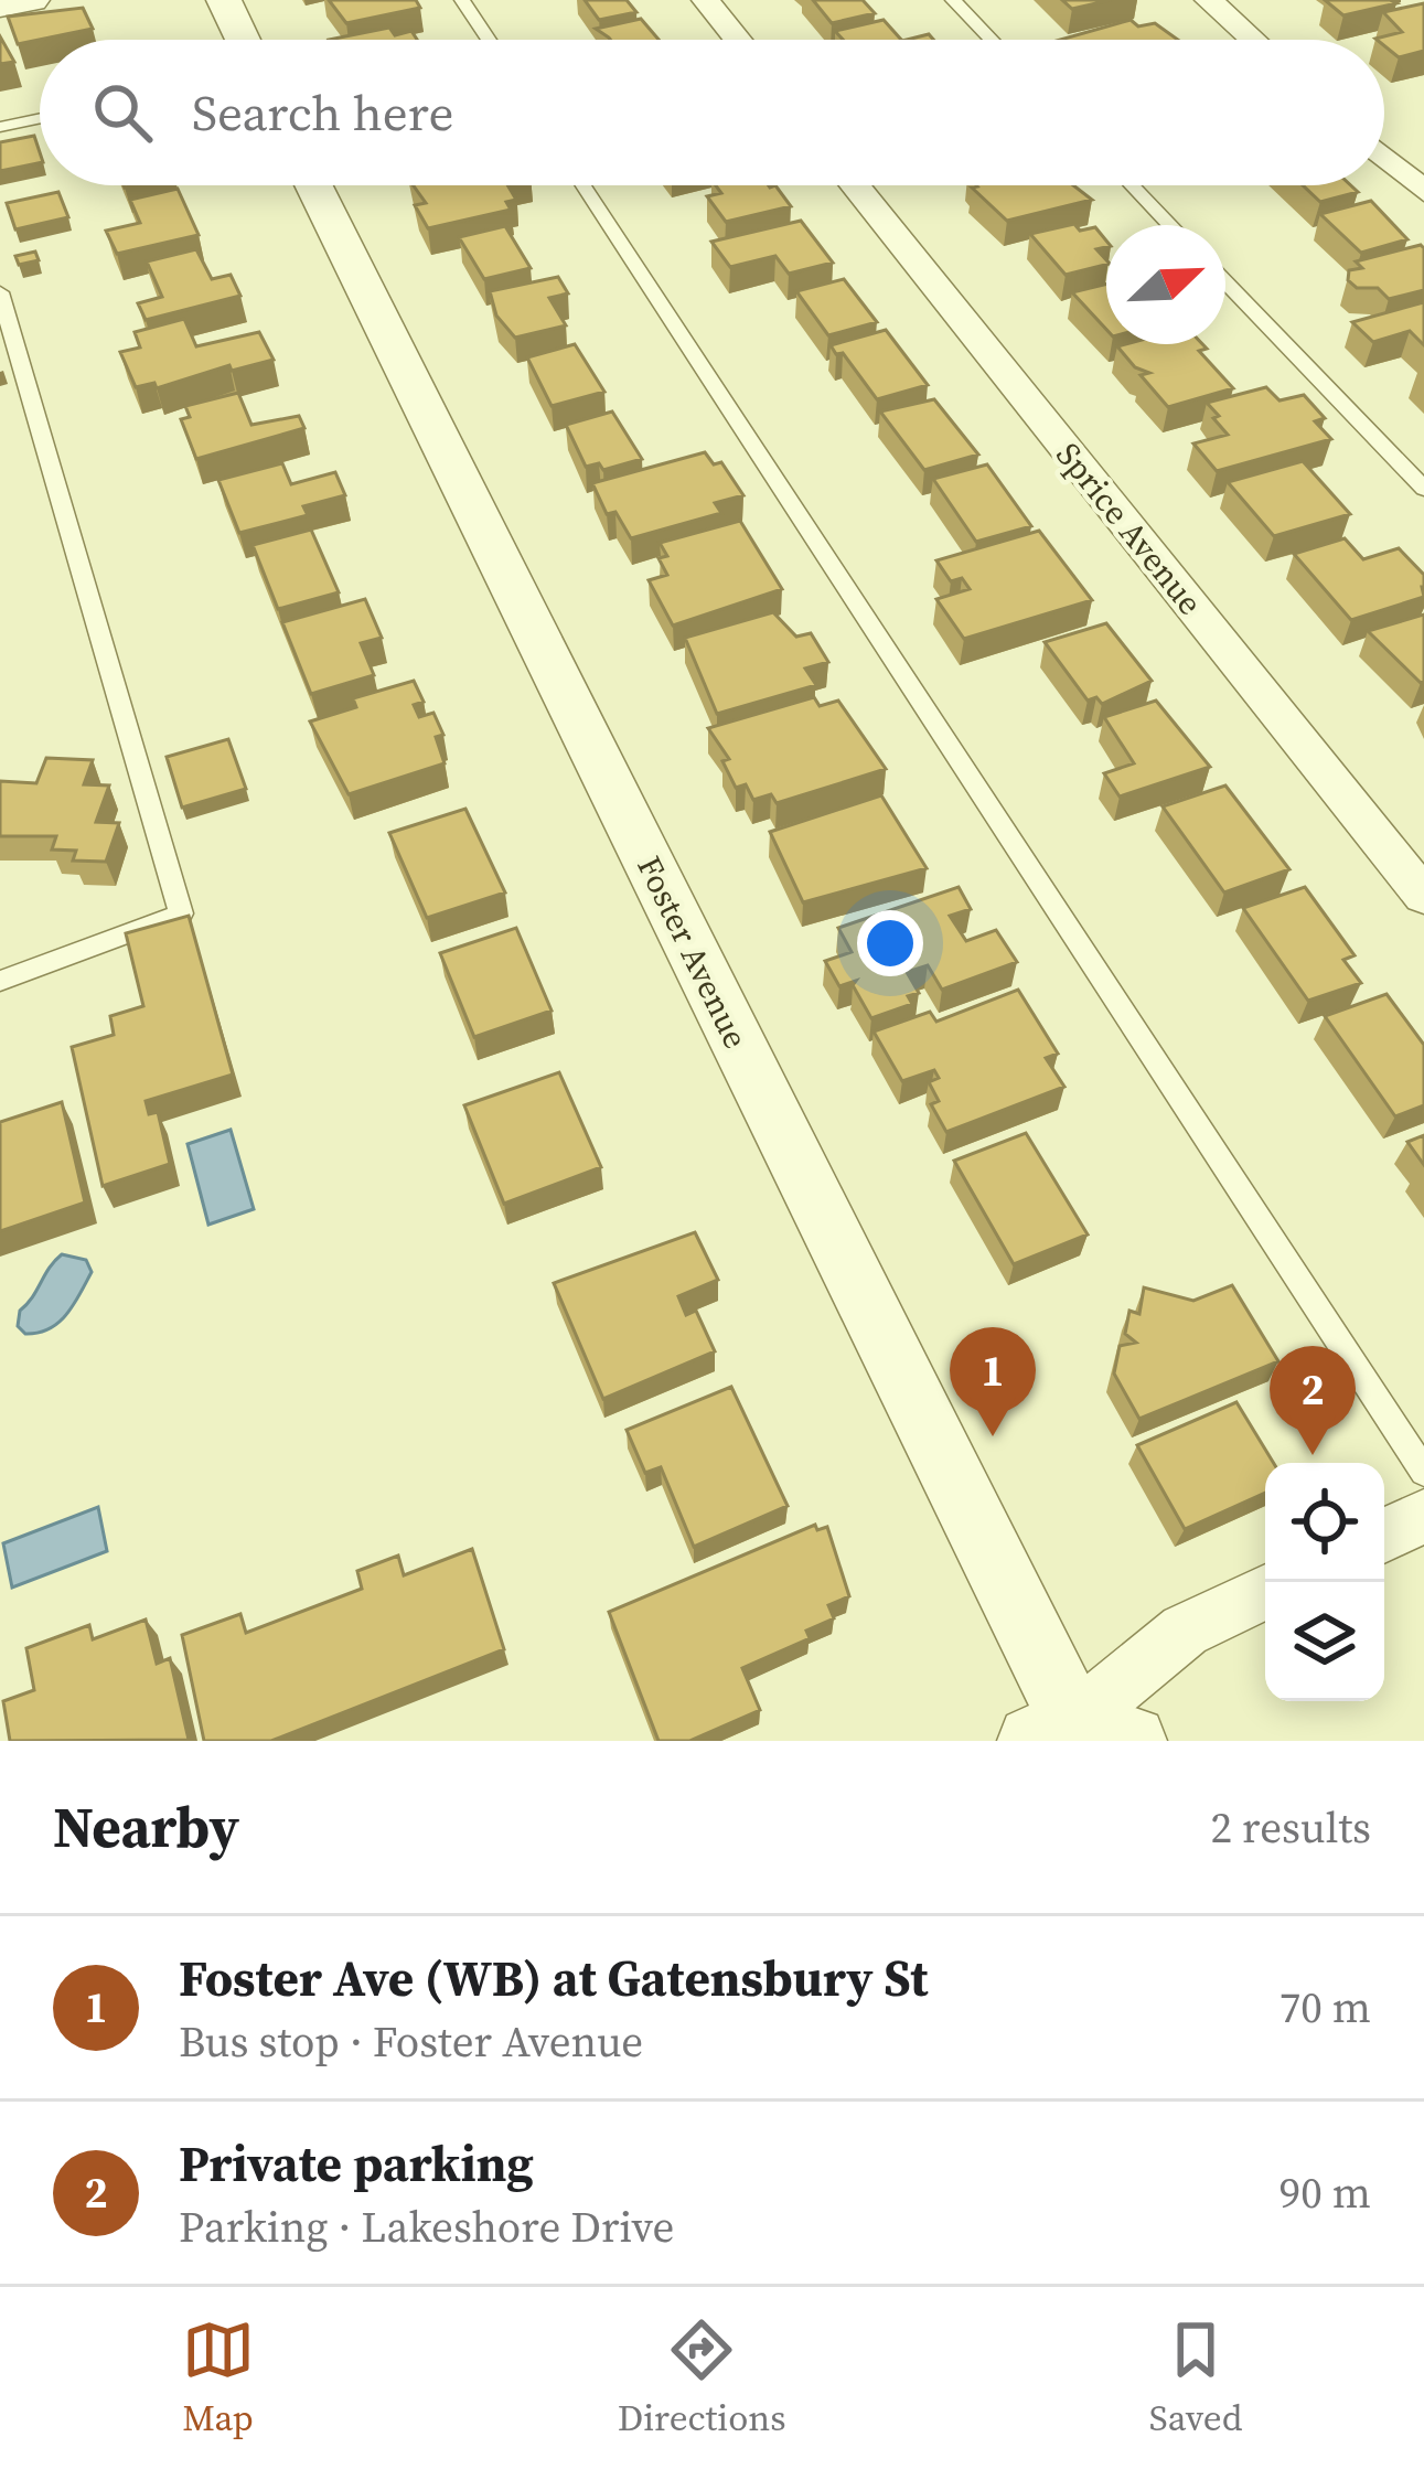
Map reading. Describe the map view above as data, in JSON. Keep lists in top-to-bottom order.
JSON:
{
  "streets": {
    "street": ["Sprice Avenue", "Foster Avenue"]
  },
  "north": "top right",
  "page": {
    "search": "Search here",
    "pins": ["1", "2"],
    "heading": ["Nearby", "2 results"],
    "list": [
      {
        "mark": "1",
        "name": "Foster Ave (WB) at Gatensbury St",
        "note": "Bus stop · Foster Avenue",
        "value": "70 m"
      },
      {
        "mark": "2",
        "name": "Private parking",
        "note": "Parking · Lakeshore Drive",
        "value": "90 m"
      }
    ],
    "nav": ["Map", "Directions", "Saved"]
  }
}
